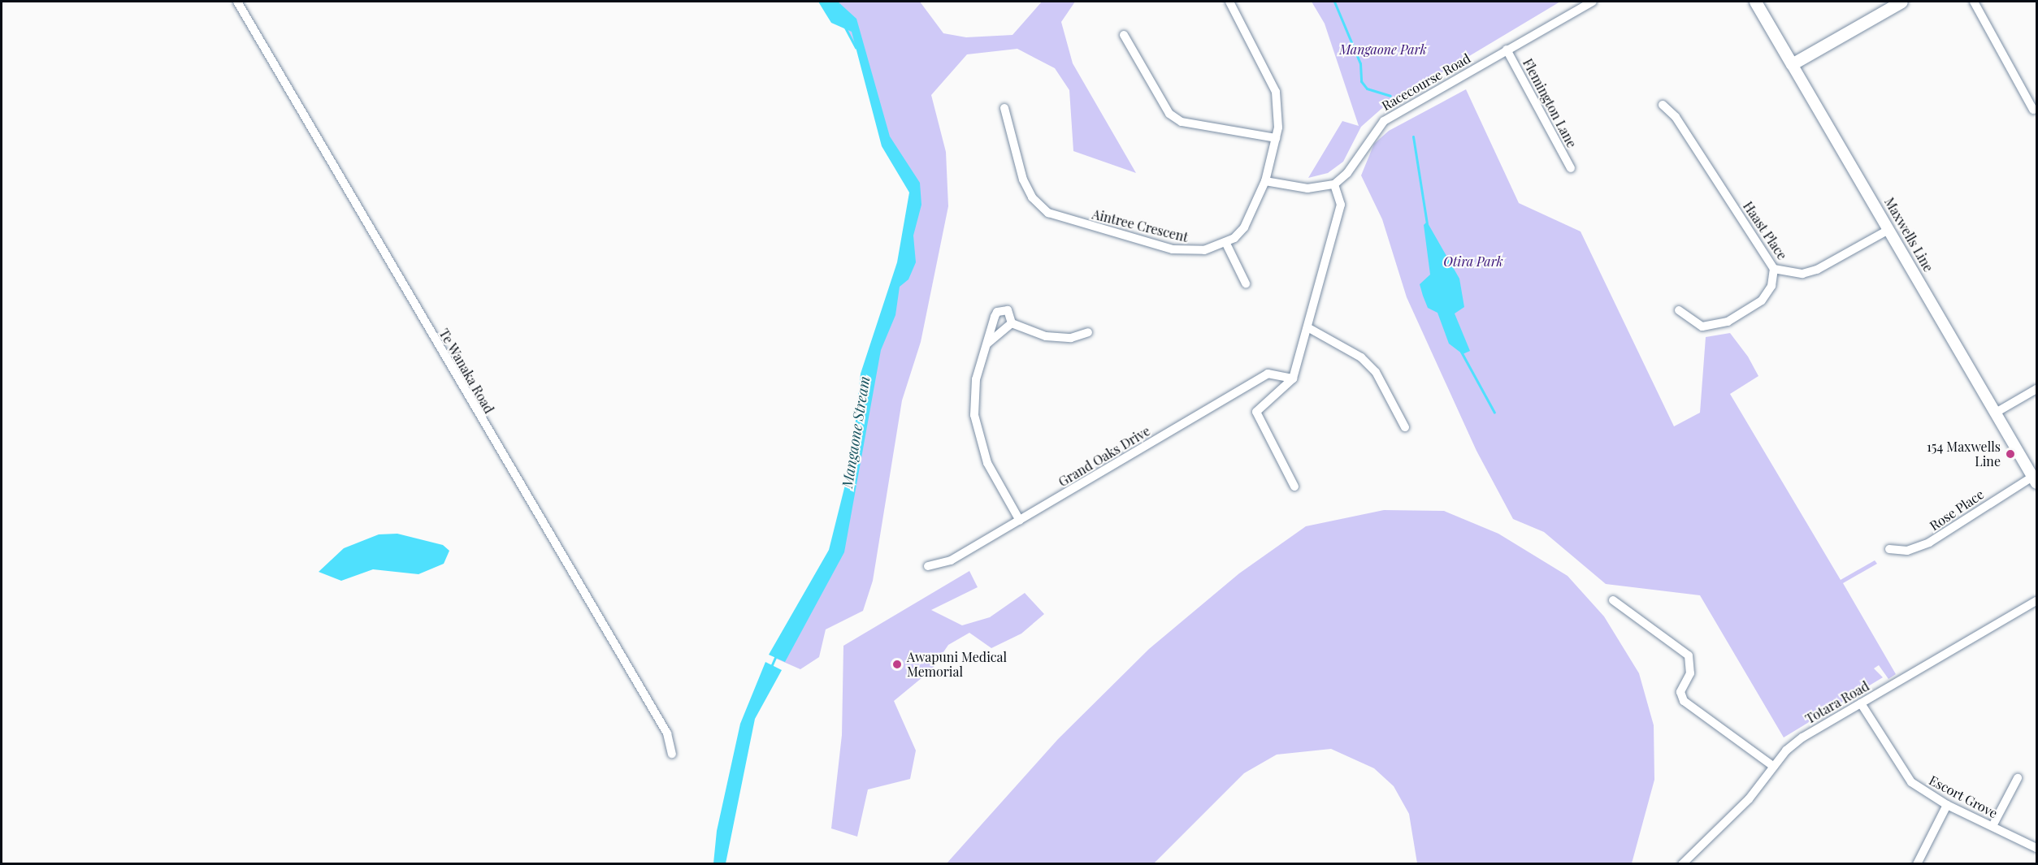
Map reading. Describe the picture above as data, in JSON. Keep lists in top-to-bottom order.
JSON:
{
  "streets": {
    "main road": ["Maxwells Line"],
    "street": [
      "Racecourse Road",
      "Flemington Lane",
      "Aintree Crescent",
      "Haast Place",
      "Te Wanaka Road",
      "Grand Oaks Drive",
      "Rose Place",
      "Totara Road",
      "Escort Grove"
    ]
  },
  "crossings": [
    ["Racecourse Road", "Flemington Lane"],
    ["Haast Place", "Maxwells Line"],
    ["Maxwells Line", "Rose Place"],
    ["Totara Road", "Escort Grove"]
  ],
  "water": ["Mangaone Stream"],
  "parks": ["Mangaone Park", "Otira Park"],
  "places": ["154 Maxwells Line", "Awapuni Medical Memorial"]
}
